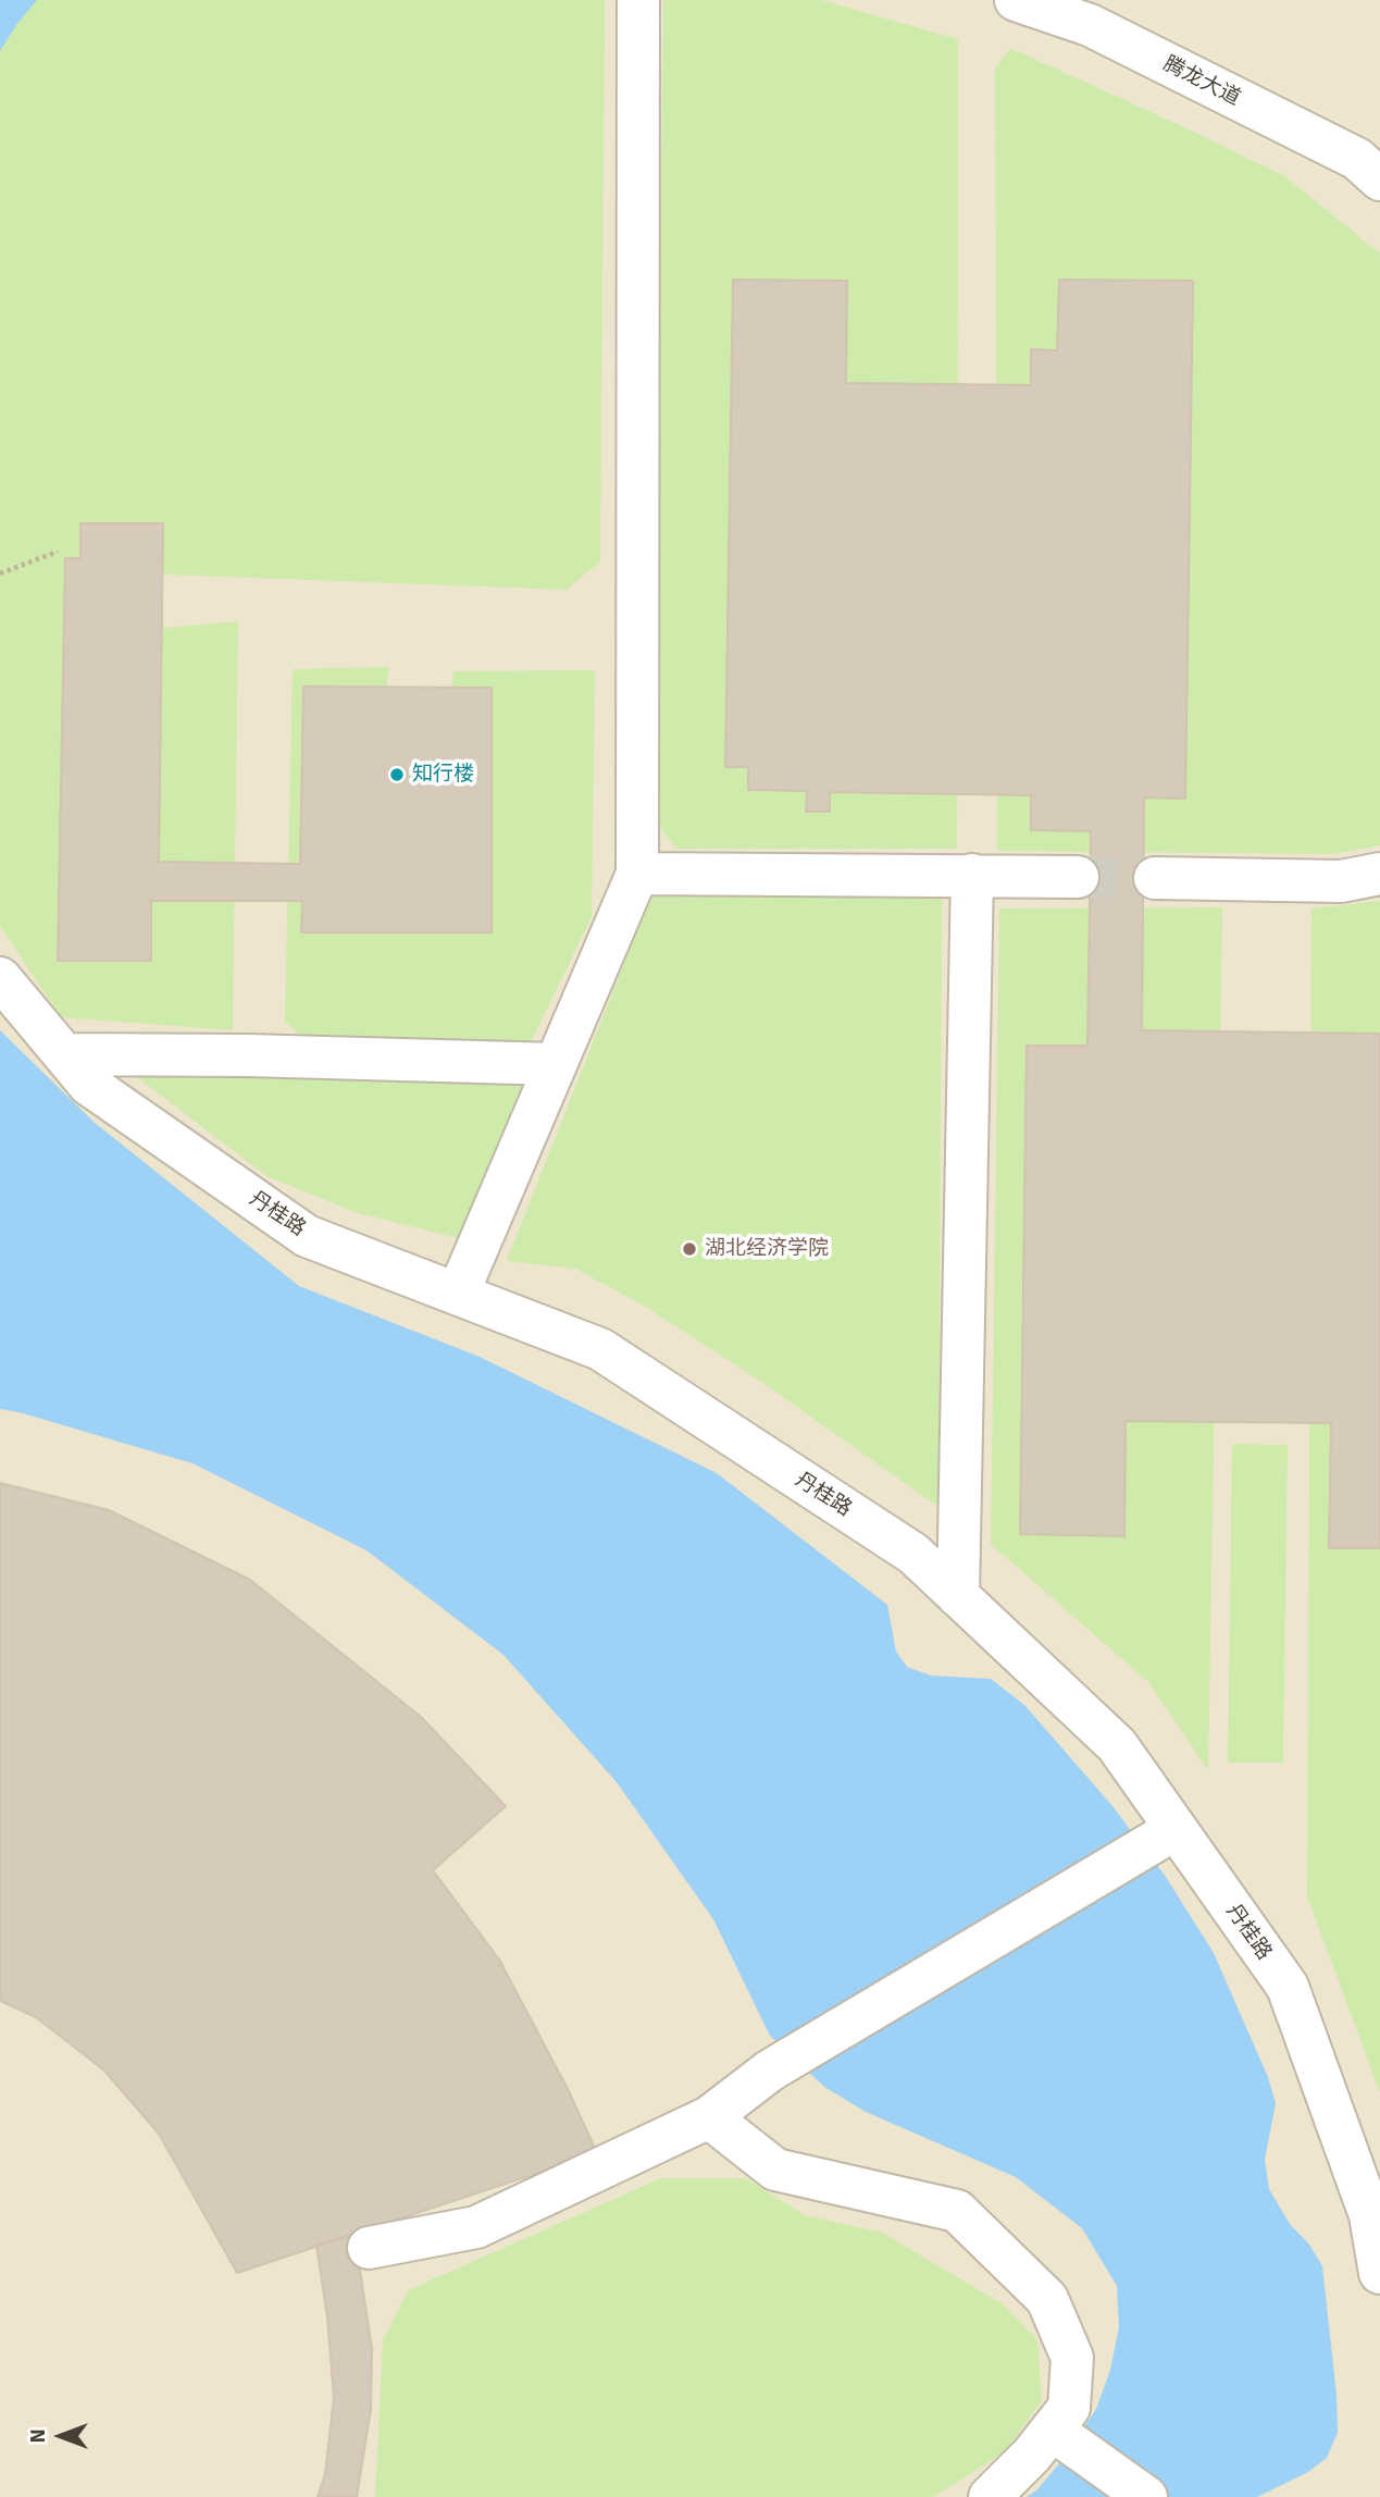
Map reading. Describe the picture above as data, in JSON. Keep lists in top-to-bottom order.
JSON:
{
  "streets": {
    "street": ["腾龙大道", "丹桂路"]
  },
  "places": ["知行楼", "湖北经济学院"],
  "north": "left"
}
